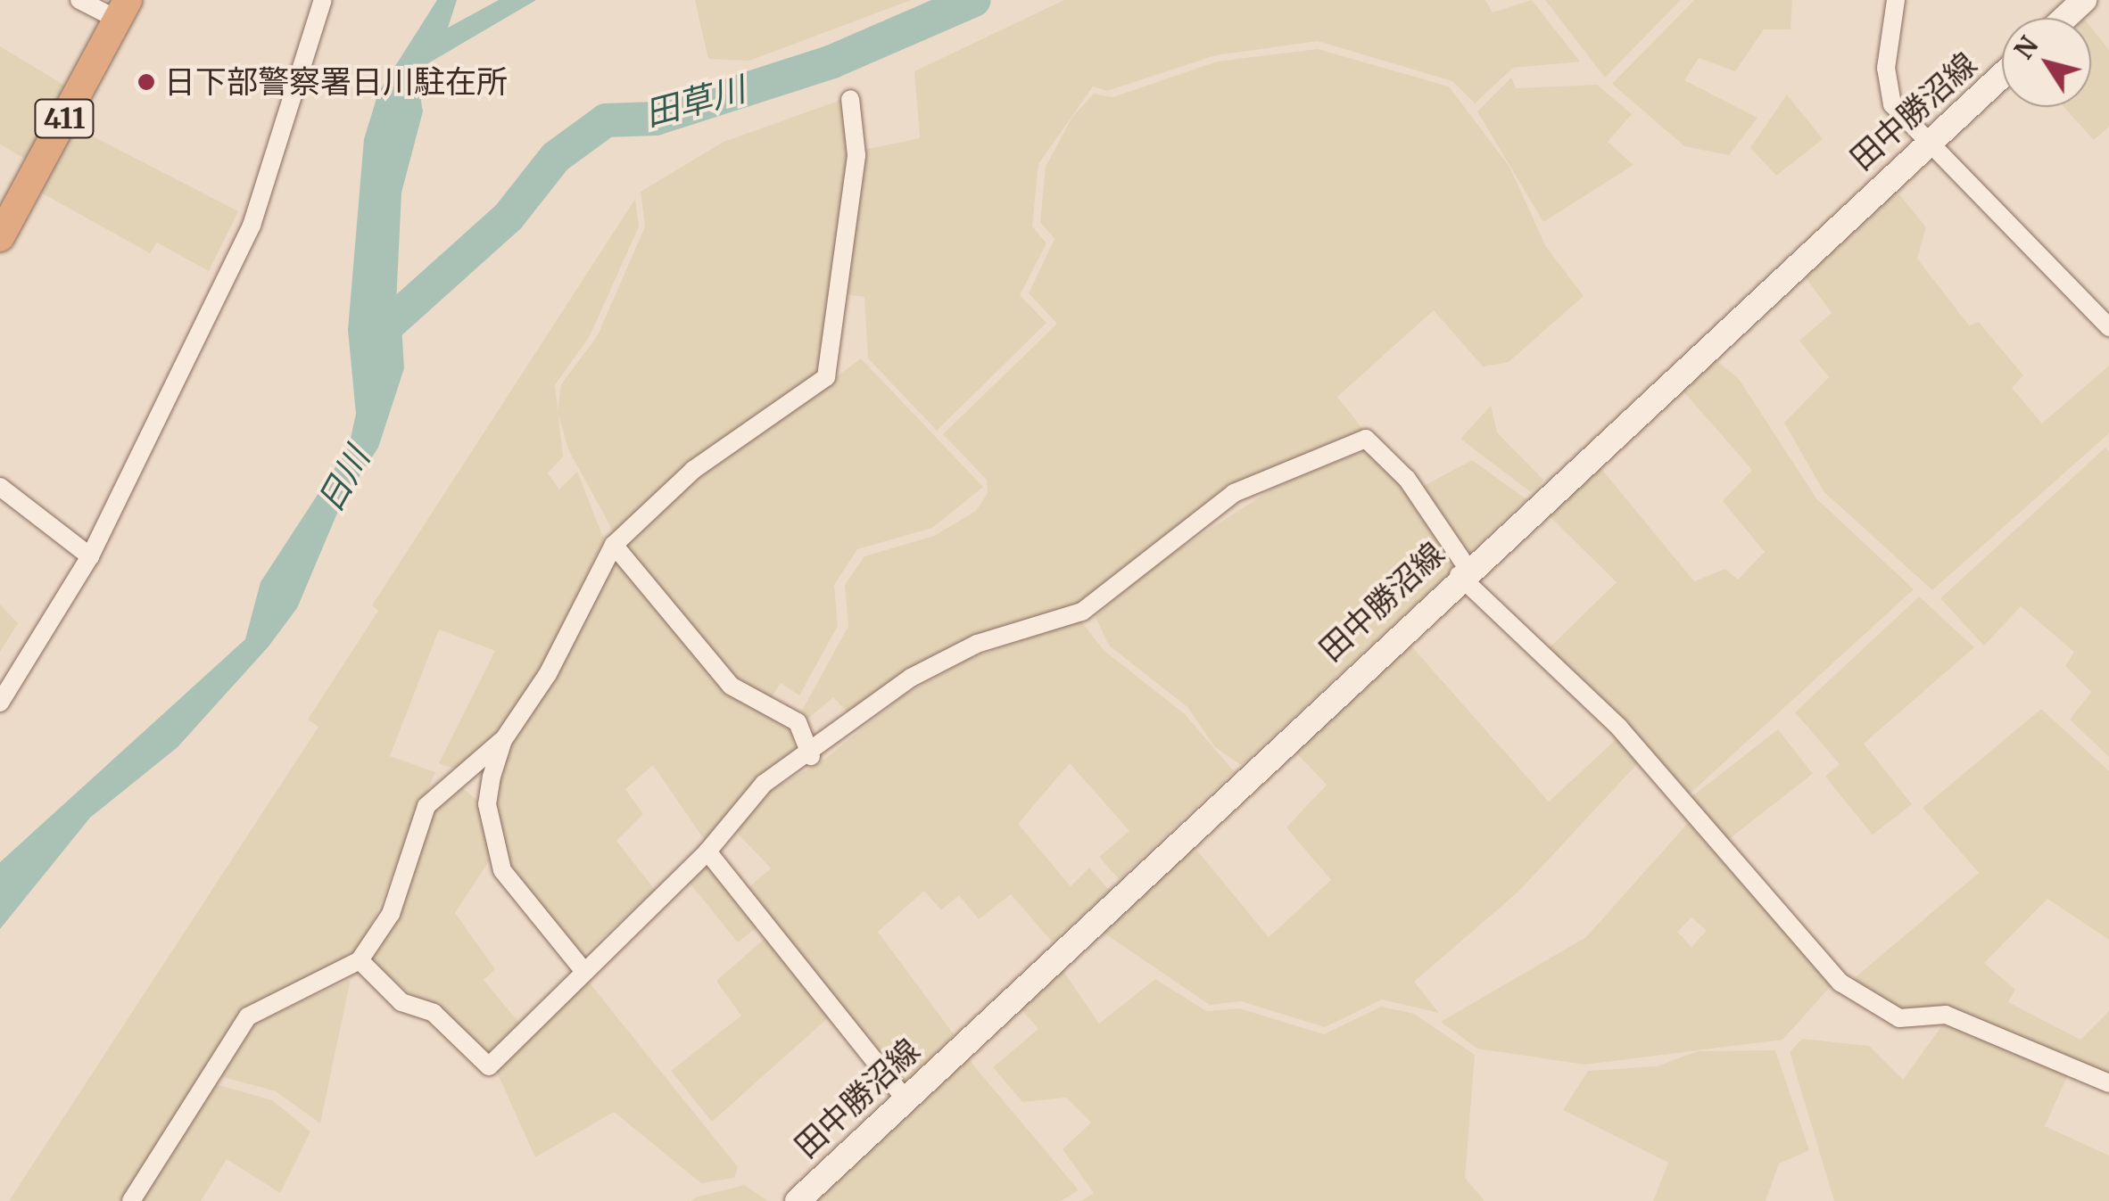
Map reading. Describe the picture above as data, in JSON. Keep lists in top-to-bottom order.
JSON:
{
  "streets": {
    "highway": ["411"],
    "main road": ["田中勝沼線"]
  },
  "water": ["田草川", "日川"],
  "places": ["日下部警察署日川駐在所"],
  "north": "top left"
}
